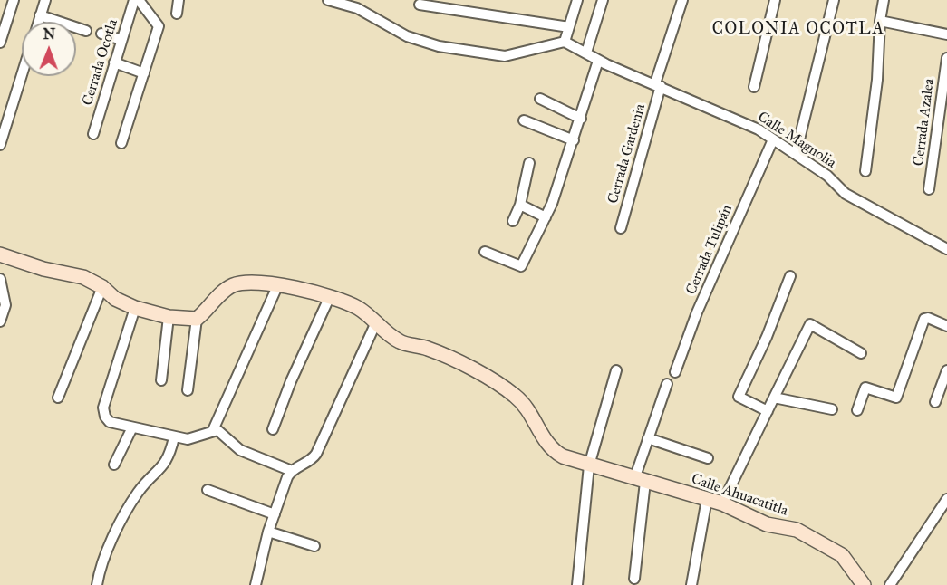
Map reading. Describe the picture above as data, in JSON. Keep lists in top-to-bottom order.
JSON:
{
  "streets": {
    "street": [
      "Cerrada Ocotla",
      "Cerrada Azalea",
      "Calle Magnolia",
      "Cerrada Gardenia",
      "Cerrada Tulipán",
      "Calle Ahuacatitla"
    ]
  },
  "crossings": [
    ["Calle Magnolia", "Cerrada Gardenia"],
    ["Calle Magnolia", "Cerrada Tulipán"]
  ],
  "districts": ["COLONIA OCOTLA"],
  "north": "top"
}
